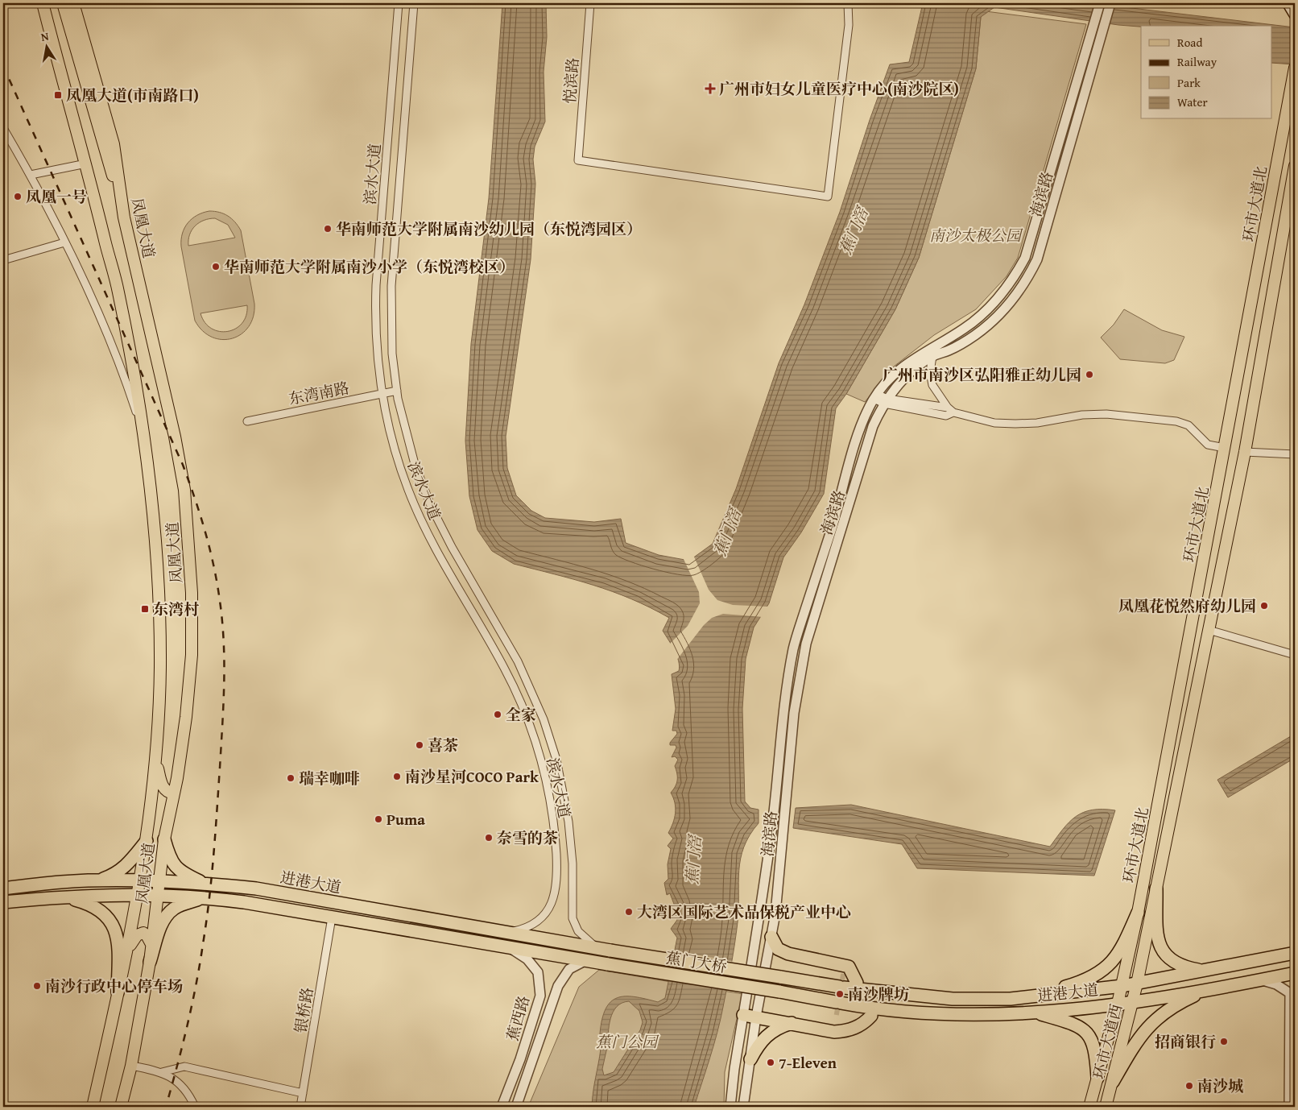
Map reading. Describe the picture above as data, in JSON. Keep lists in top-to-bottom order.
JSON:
{
  "streets": {
    "highway": ["进港大道", "蕉门大桥"],
    "main road": ["环市大道北", "凤凰大道", "环市大道西"],
    "street": [
      "悦滨路",
      "滨水大道",
      "海滨路",
      "东湾南路",
      "银桥路",
      "蕉西路"
    ]
  },
  "crossings": [
    ["滨水大道", "东湾南路"],
    ["滨水大道", "进港大道"],
    ["环市大道北", "进港大道"],
    ["环市大道北", "环市大道西"],
    ["凤凰大道", "进港大道"],
    ["进港大道", "蕉门大桥"],
    ["进港大道", "银桥路"],
    ["进港大道", "蕉西路"],
    ["进港大道", "环市大道西"]
  ],
  "water": ["蕉门滘"],
  "parks": ["南沙太极公园", "蕉门公园"],
  "places": {
    "health": ["广州市妇女儿童医疗中心(南沙院区)"],
    "transit": ["凤凰大道(市南路口)", "东湾村"],
    "other": [
      "凤凰一号",
      "华南师范大学附属南沙幼儿园（东悦湾园区）",
      "华南师范大学附属南沙小学（东悦湾校区）",
      "广州市南沙区弘阳雅正幼儿园",
      "凤凰花悦然府幼儿园",
      "全家",
      "喜茶",
      "南沙星河COCO Park",
      "瑞幸咖啡",
      "Puma",
      "奈雪的茶",
      "大湾区国际艺术品保税产业中心",
      "南沙行政中心停车场",
      "南沙牌坊",
      "招商银行",
      "7-Eleven",
      "南沙城"
    ]
  },
  "legend": [
    "Road",
    "Railway",
    "Park",
    "Water"
  ],
  "north": "top"
}
